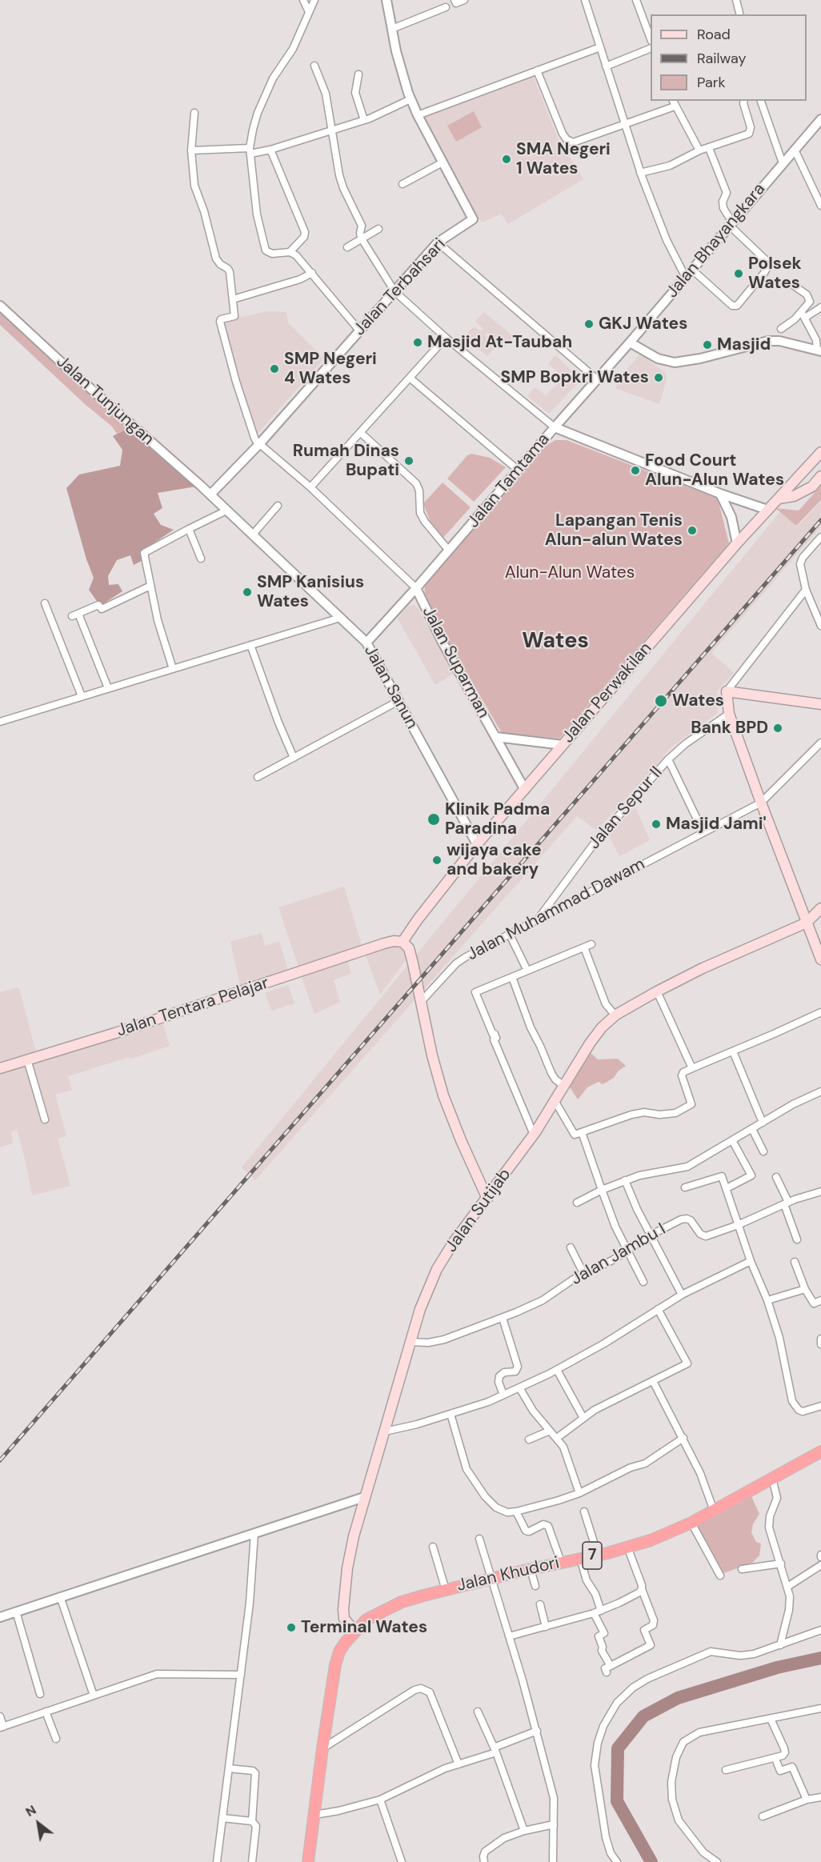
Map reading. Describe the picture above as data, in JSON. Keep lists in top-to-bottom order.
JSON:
{
  "streets": {
    "highway": ["7", "Jalan Khudori"],
    "main road": ["Jalan Perwakilan", "Jalan Tentara Pelajar", "Jalan Sutijab"],
    "street": [
      "Jalan Bhayangkara",
      "Jalan Terbahsari",
      "Jalan Tunjungan",
      "Jalan Tamtama",
      "Jalan Suparman",
      "Jalan Sanun",
      "Jalan Sepur II",
      "Jalan Muhammad Dawam",
      "Jalan Jambu I"
    ]
  },
  "crossings": [
    ["Jalan Bhayangkara", "Jalan Tamtama"],
    ["Jalan Terbahsari", "Jalan Tunjungan"],
    ["Jalan Terbahsari", "Jalan Sanun"],
    ["Jalan Tunjungan", "Jalan Sanun"],
    ["Jalan Tamtama", "Jalan Suparman"],
    ["Jalan Tamtama", "Jalan Sanun"],
    ["Jalan Tamtama", "Jalan Perwakilan"],
    ["Jalan Suparman", "Jalan Perwakilan"],
    ["Jalan Sanun", "Jalan Perwakilan"],
    ["Jalan Perwakilan", "Jalan Tentara Pelajar"],
    ["Jalan Sepur II", "Jalan Muhammad Dawam"],
    ["Jalan Sutijab", "Jalan Jambu I"],
    ["Jalan Sutijab", "7"],
    ["Jalan Sutijab", "Jalan Khudori"],
    ["7", "Jalan Khudori"]
  ],
  "districts": ["Wates"],
  "parks": ["Alun-Alun Wates"],
  "places": [
    "SMA Negeri 1 Wates",
    "Polsek Wates",
    "GKJ Wates",
    "Masjid At-Taubah",
    "Masjid",
    "SMP Negeri 4 Wates",
    "SMP Bopkri Wates",
    "Rumah Dinas Bupati",
    "Food Court Alun-Alun Wates",
    "Lapangan Tenis Alun-alun Wates",
    "SMP Kanisius Wates",
    "Wates",
    "Bank BPD",
    "Klinik Padma Paradina",
    "Masjid Jami'",
    "wijaya cake and bakery",
    "Terminal Wates"
  ],
  "legend": ["Road", "Railway", "Park"],
  "north": "top left"
}
